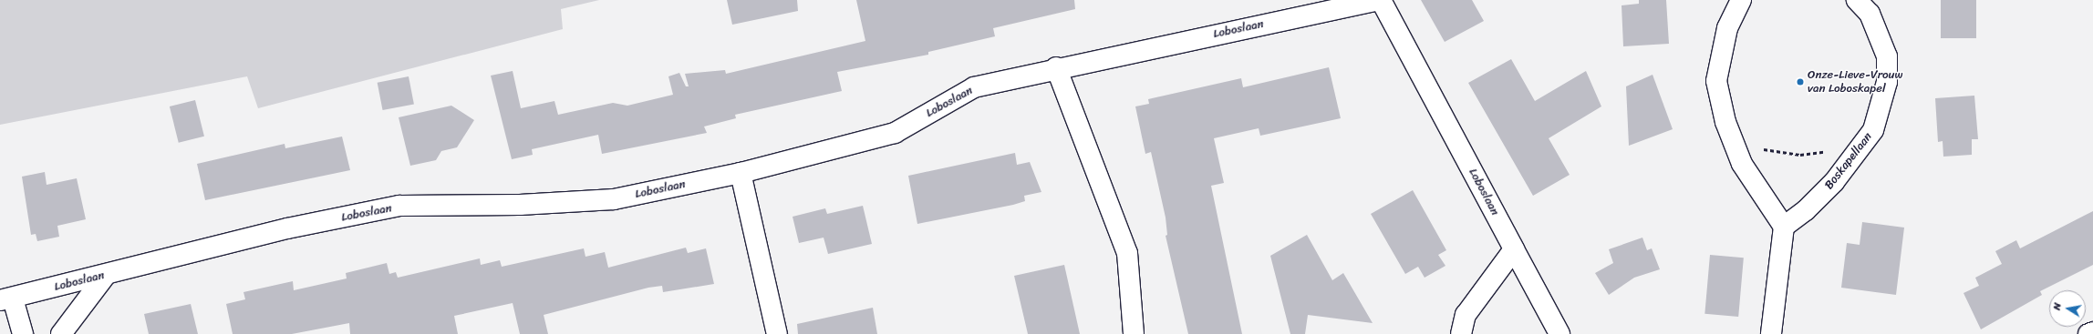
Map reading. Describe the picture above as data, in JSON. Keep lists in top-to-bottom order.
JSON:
{
  "streets": {
    "street": ["Loboslaan", "Boskapellaan"]
  },
  "places": ["Onze-Lieve-Vrouw van Loboskapel"],
  "north": "left"
}
